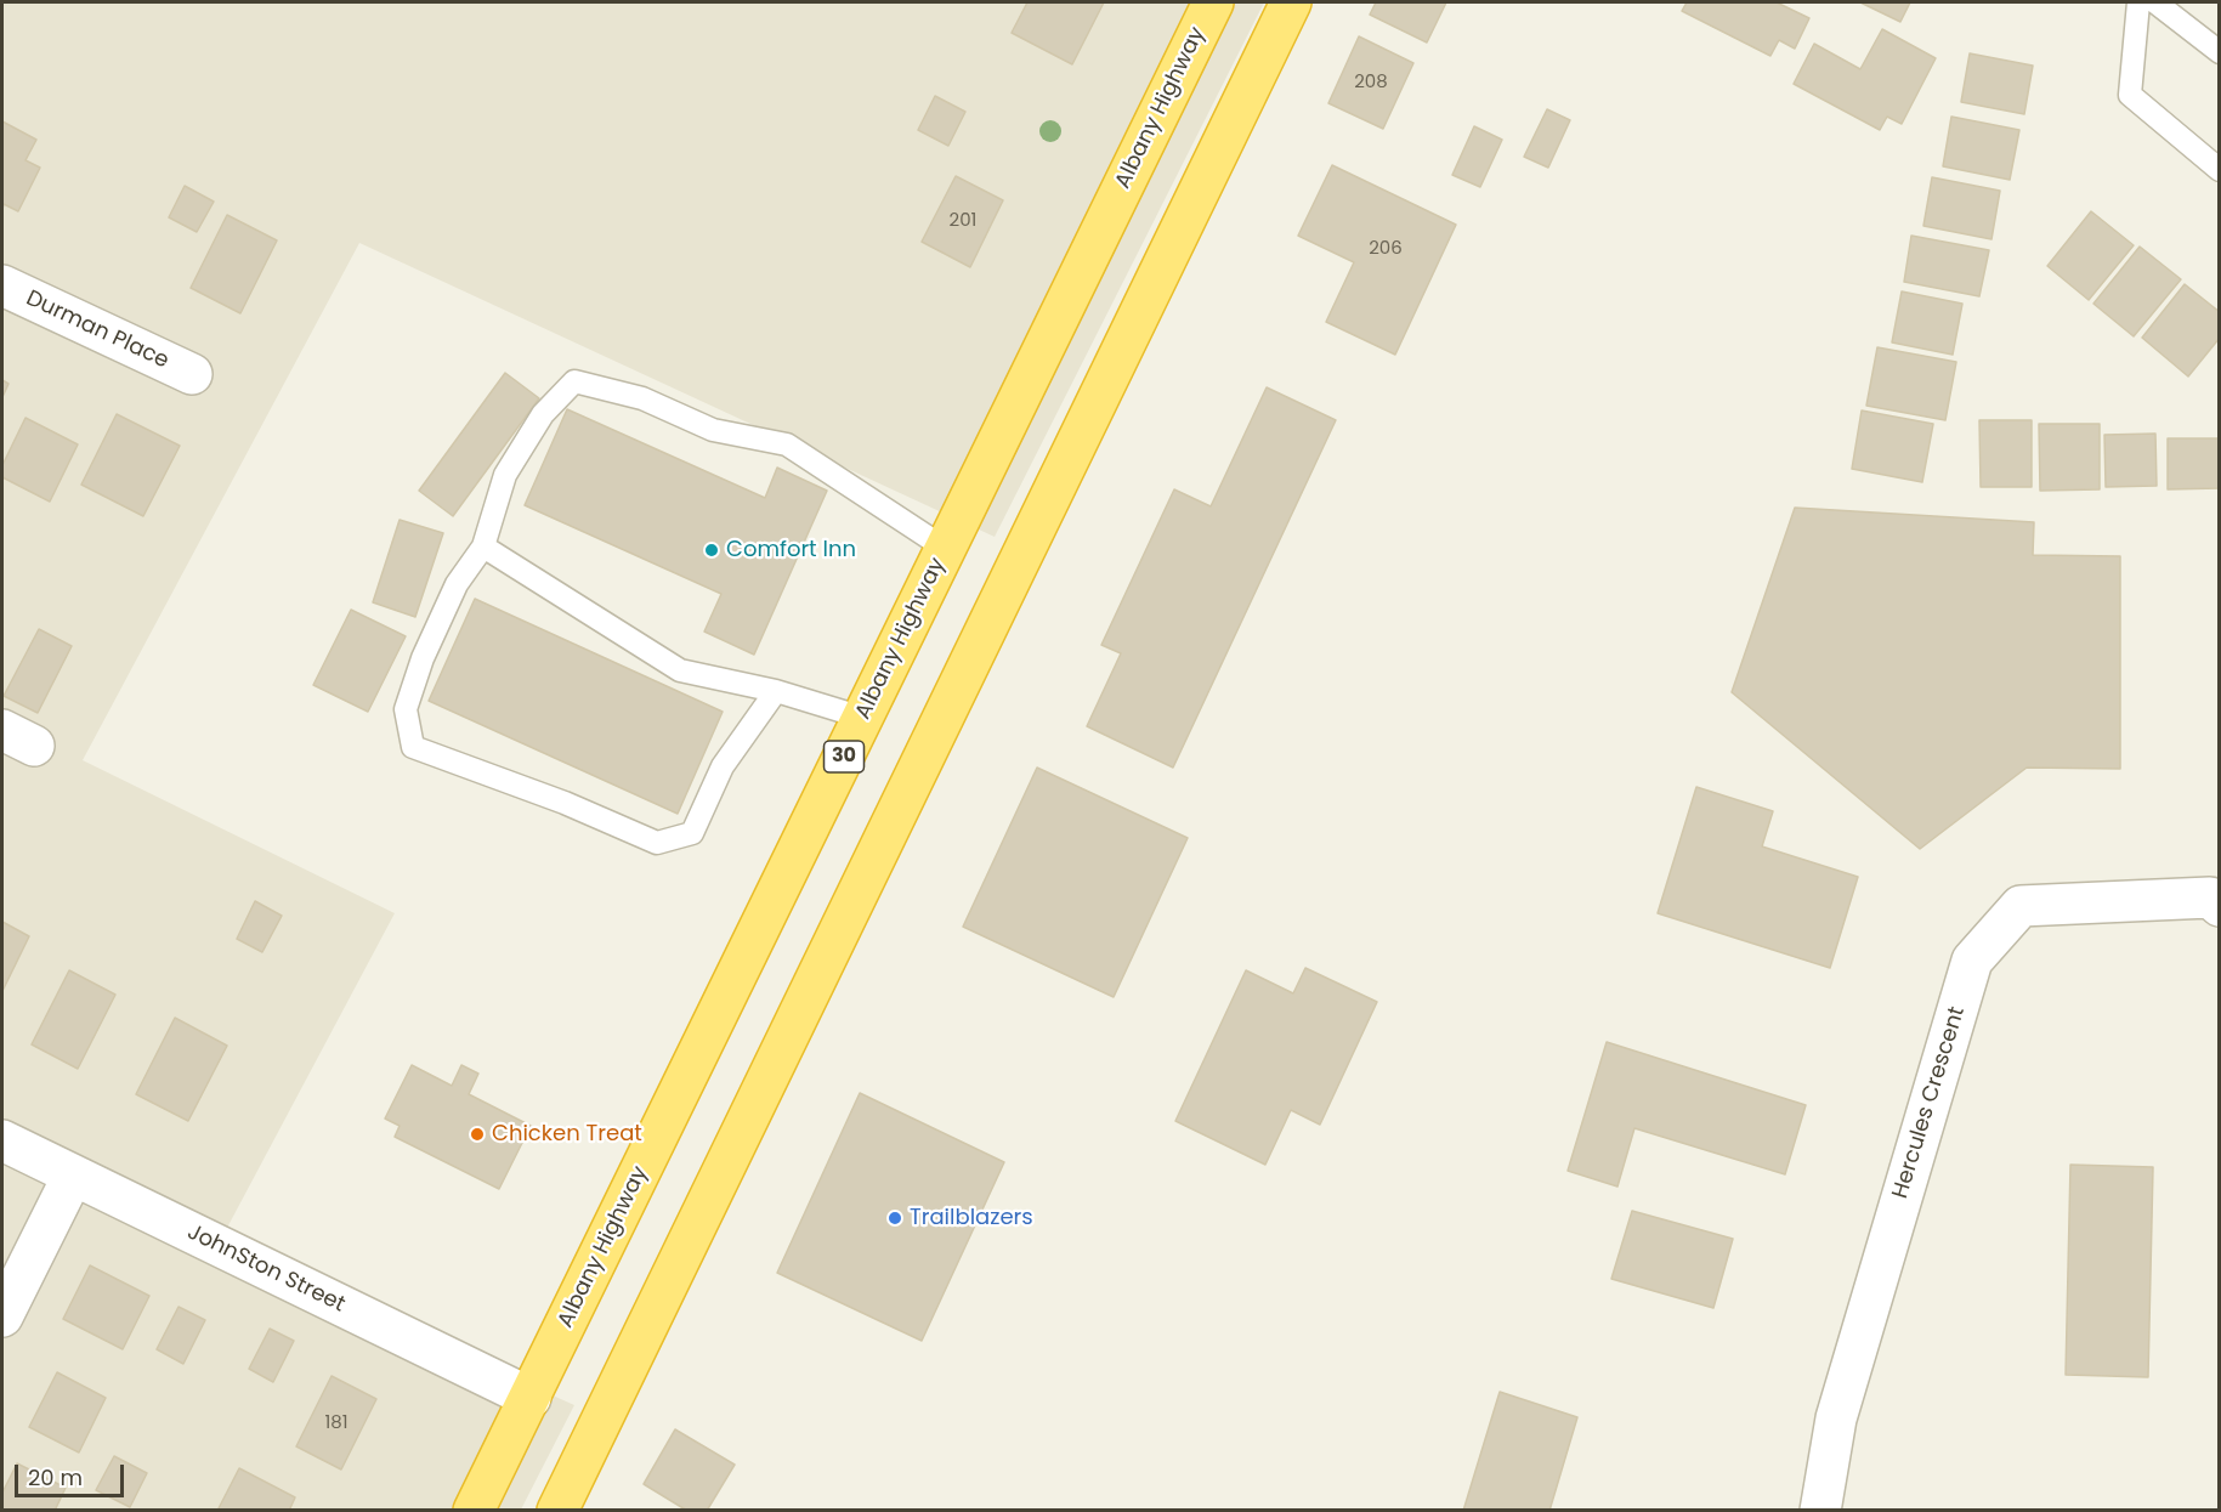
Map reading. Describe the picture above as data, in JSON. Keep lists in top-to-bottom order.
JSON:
{
  "streets": {
    "highway": ["Albany Highway", "30"],
    "street": ["Durman Place", "Hercules Crescent", "JohnSton Street"]
  },
  "crossings": [
    ["Albany Highway", "JohnSton Street"]
  ],
  "places": ["Comfort Inn", "Chicken Treat", "Trailblazers"],
  "house_numbers": [
    "208",
    "201",
    "206",
    "181"
  ],
  "scale_bar": "20 m"
}
